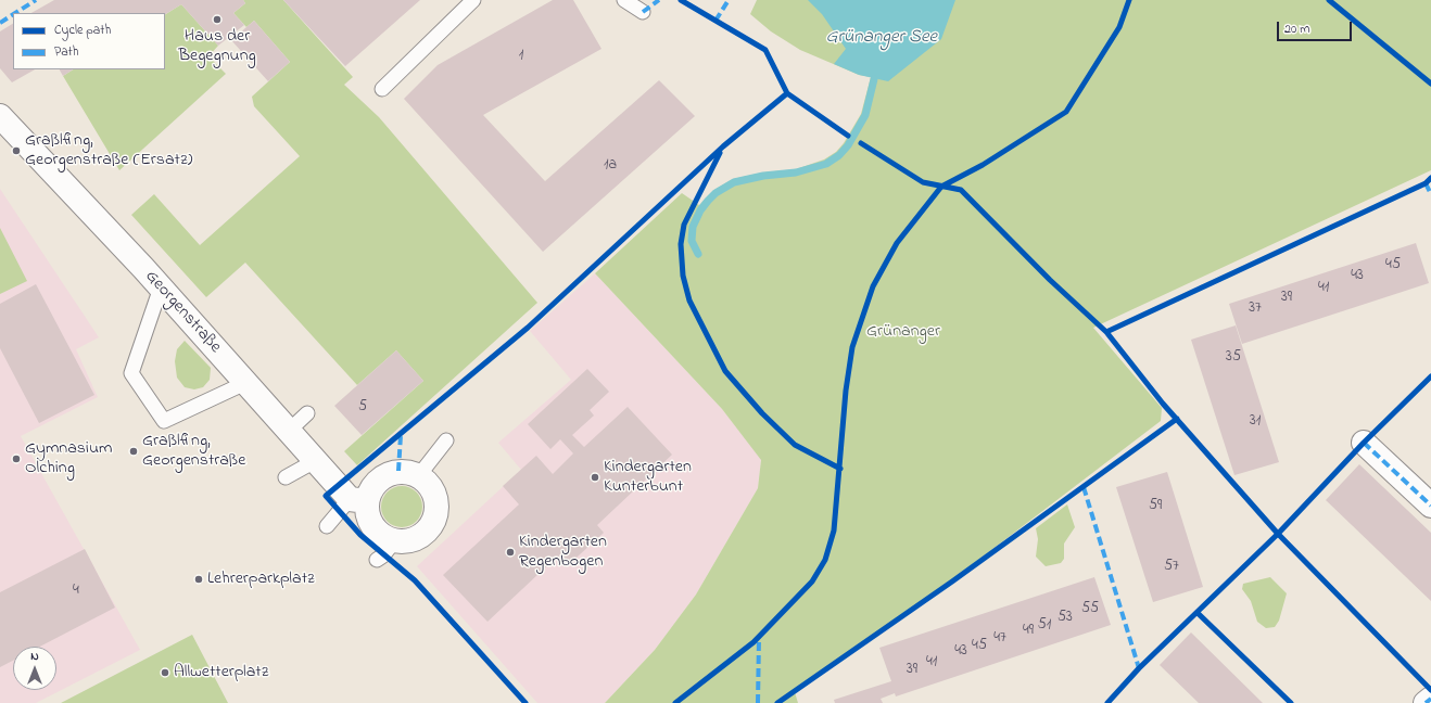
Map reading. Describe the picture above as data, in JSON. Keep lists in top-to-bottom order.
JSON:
{
  "streets": {
    "street": ["Georgenstraße"]
  },
  "water": ["Grünanger See"],
  "parks": ["Grünanger"],
  "places": [
    "Haus der Begegnung",
    "Graßlfing, Georgenstraße (Ersatz)",
    "Graßlfing, Georgenstraße",
    "Gymnasium Olching",
    "Kindergarten Kunterbunt",
    "Kindergarten Regenbogen",
    "Lehrerparkplatz",
    "Allwetterplatz"
  ],
  "house_numbers": [
    "1",
    "1a",
    "45",
    "43",
    "41",
    "39",
    "37",
    "35",
    "5",
    "31",
    "59",
    "57",
    "4",
    "55",
    "53",
    "51",
    "49",
    "47",
    "45",
    "43",
    "41",
    "39"
  ],
  "legend": ["Cycle path", "Path"],
  "scale_bar": "20 m",
  "north": "top"
}
